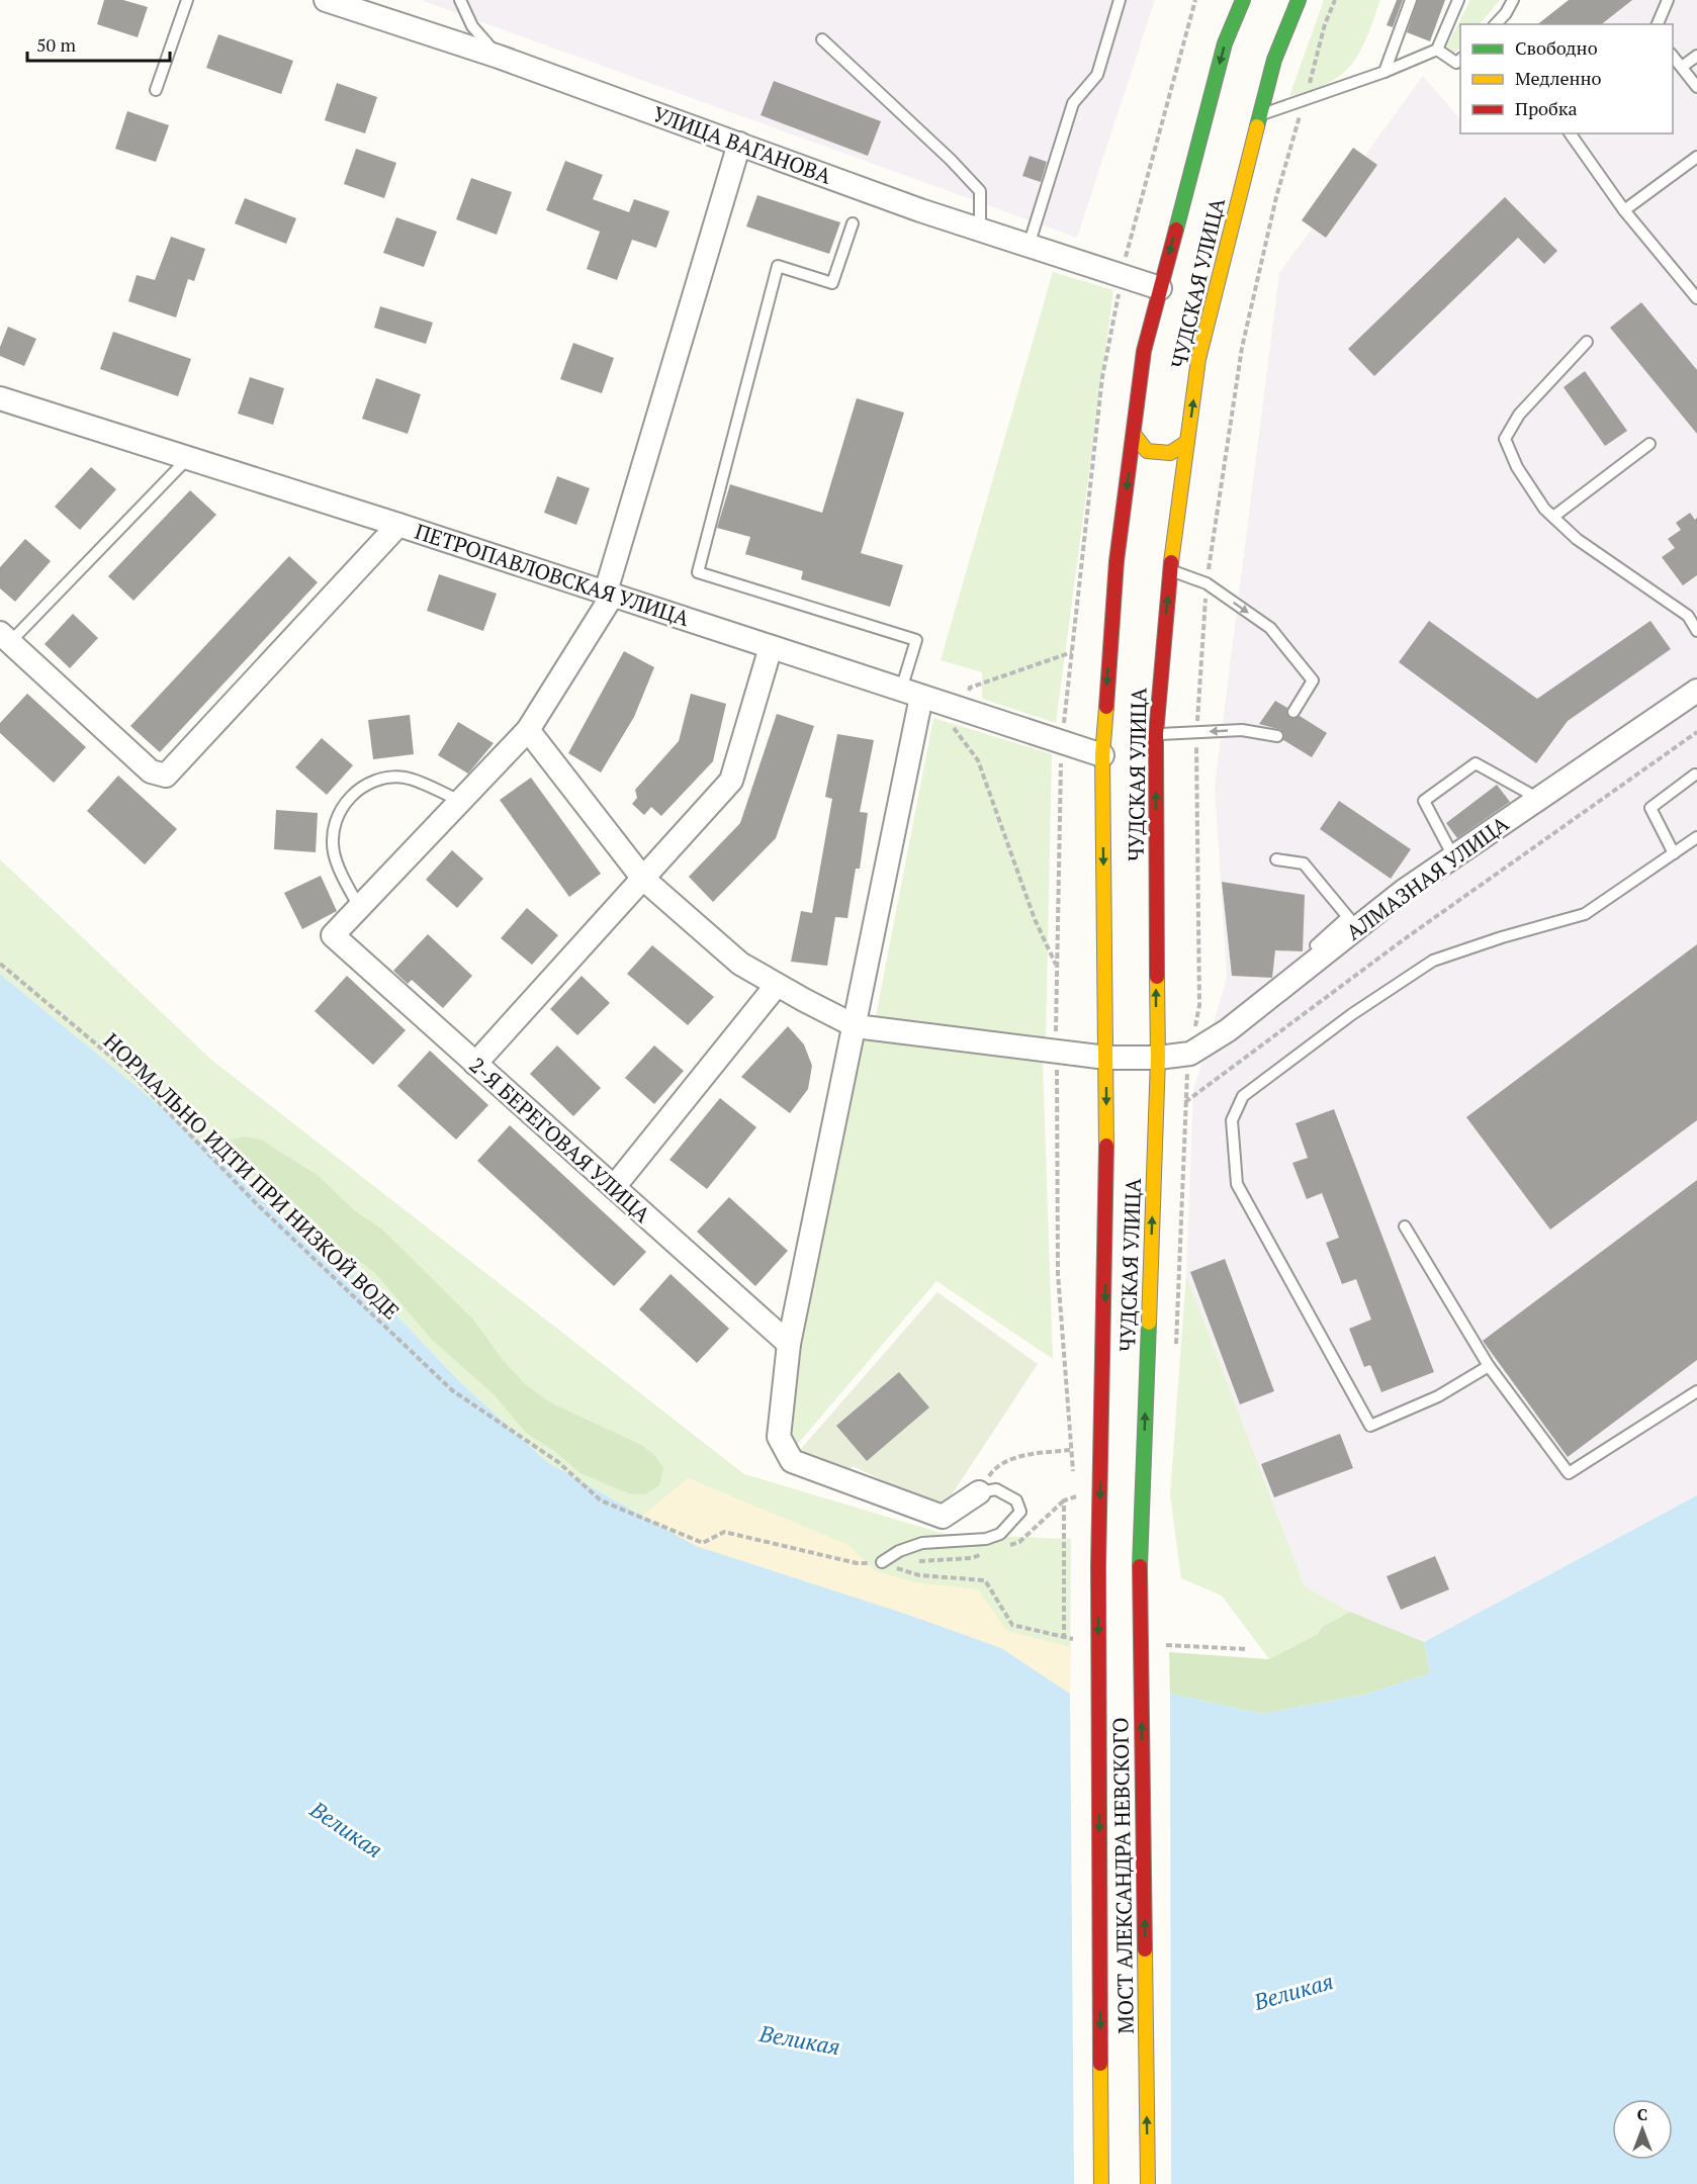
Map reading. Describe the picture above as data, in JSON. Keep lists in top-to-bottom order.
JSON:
{
  "streets": {
    "highway": ["ЧУДСКАЯ УЛИЦА", "МОСТ АЛЕКСАНДРА НЕВСКОГО"],
    "street": [
      "УЛИЦА ВАГАНОВА",
      "ПЕТРОПАВЛОВСКАЯ УЛИЦА",
      "АЛМАЗНАЯ УЛИЦА",
      "2-Я БЕРЕГОВАЯ УЛИЦА"
    ],
    "path": ["НОРМАЛЬНО ИДТИ ПРИ НИЗКОЙ ВОДЕ"]
  },
  "crossings": [
    ["УЛИЦА ВАГАНОВА", "ЧУДСКАЯ УЛИЦА"],
    ["ЧУДСКАЯ УЛИЦА", "ПЕТРОПАВЛОВСКАЯ УЛИЦА"],
    ["ЧУДСКАЯ УЛИЦА", "АЛМАЗНАЯ УЛИЦА"],
    ["ЧУДСКАЯ УЛИЦА", "МОСТ АЛЕКСАНДРА НЕВСКОГО"]
  ],
  "water": ["Великая"],
  "legend": ["Свободно", "Медленно", "Пробка"],
  "scale_bar": "50 m",
  "north": "top"
}
